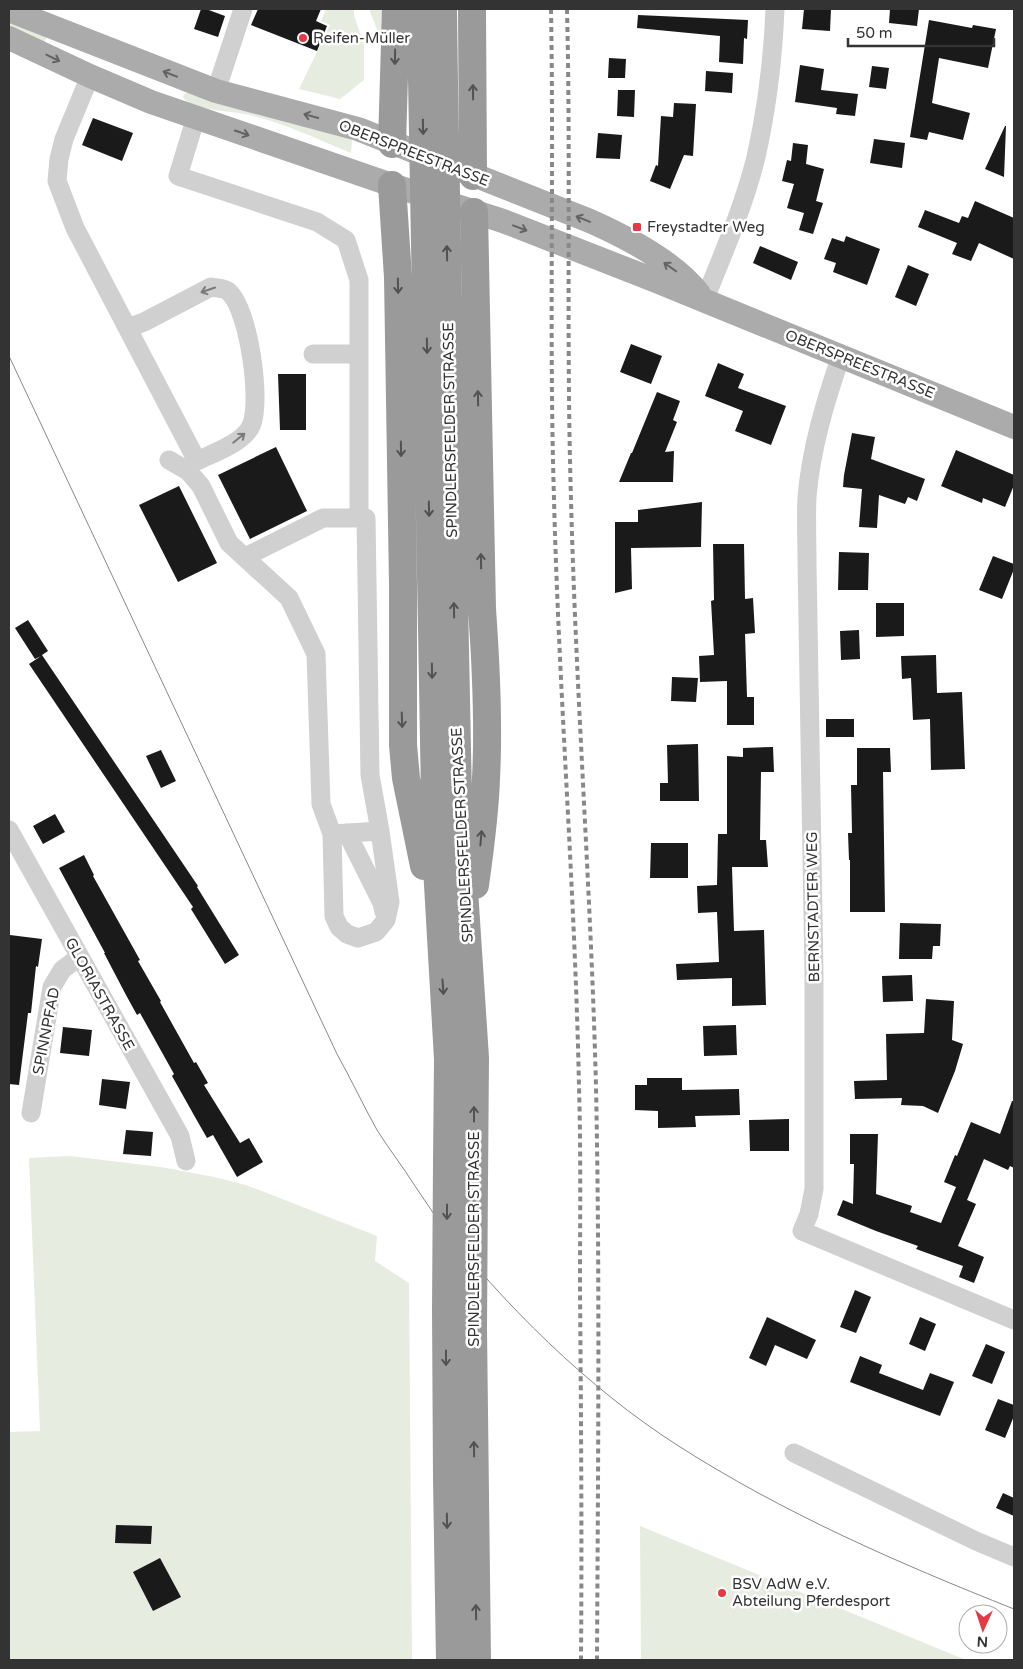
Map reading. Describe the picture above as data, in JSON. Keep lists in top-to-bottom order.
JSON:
{
  "streets": {
    "highway": ["SPINDLERSFELDER STRASSE"],
    "main road": ["OBERSPREESTRASSE"],
    "street": ["BERNSTADTER WEG", "GLORIASTRASSE", "SPINNPFAD"]
  },
  "crossings": [
    ["OBERSPREESTRASSE", "BERNSTADTER WEG"],
    ["GLORIASTRASSE", "SPINNPFAD"]
  ],
  "places": {
    "other": ["Reifen-Müller", "BSV AdW e.V. Abteilung Pferdesport"],
    "transit": ["Freystadter Weg"]
  },
  "scale_bar": "50 m",
  "north": "bottom"
}
